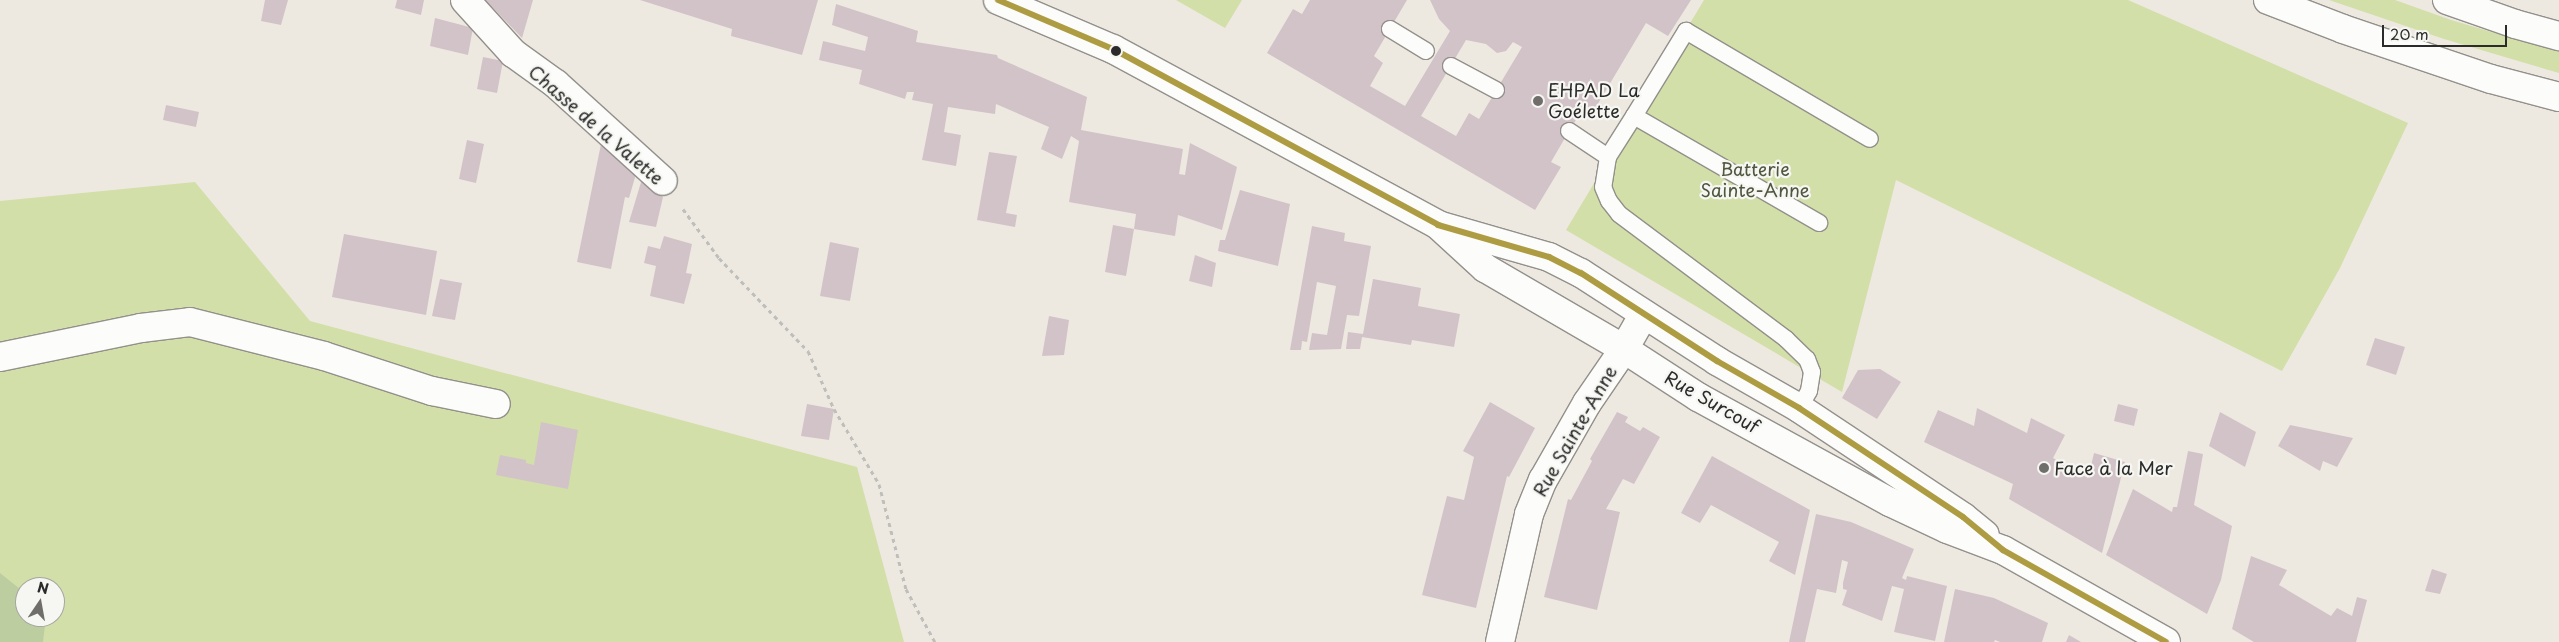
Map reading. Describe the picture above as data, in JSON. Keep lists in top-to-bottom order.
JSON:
{
  "streets": {
    "main road": ["Chasse de la Valette", "Rue Surcouf", "Rue Sainte-Anne"]
  },
  "crossings": [
    ["Rue Surcouf", "Rue Sainte-Anne"]
  ],
  "parks": ["Batterie Sainte-Anne"],
  "places": ["EHPAD La Goélette", "Face à la Mer"],
  "scale_bar": "20 m",
  "north": "top"
}
